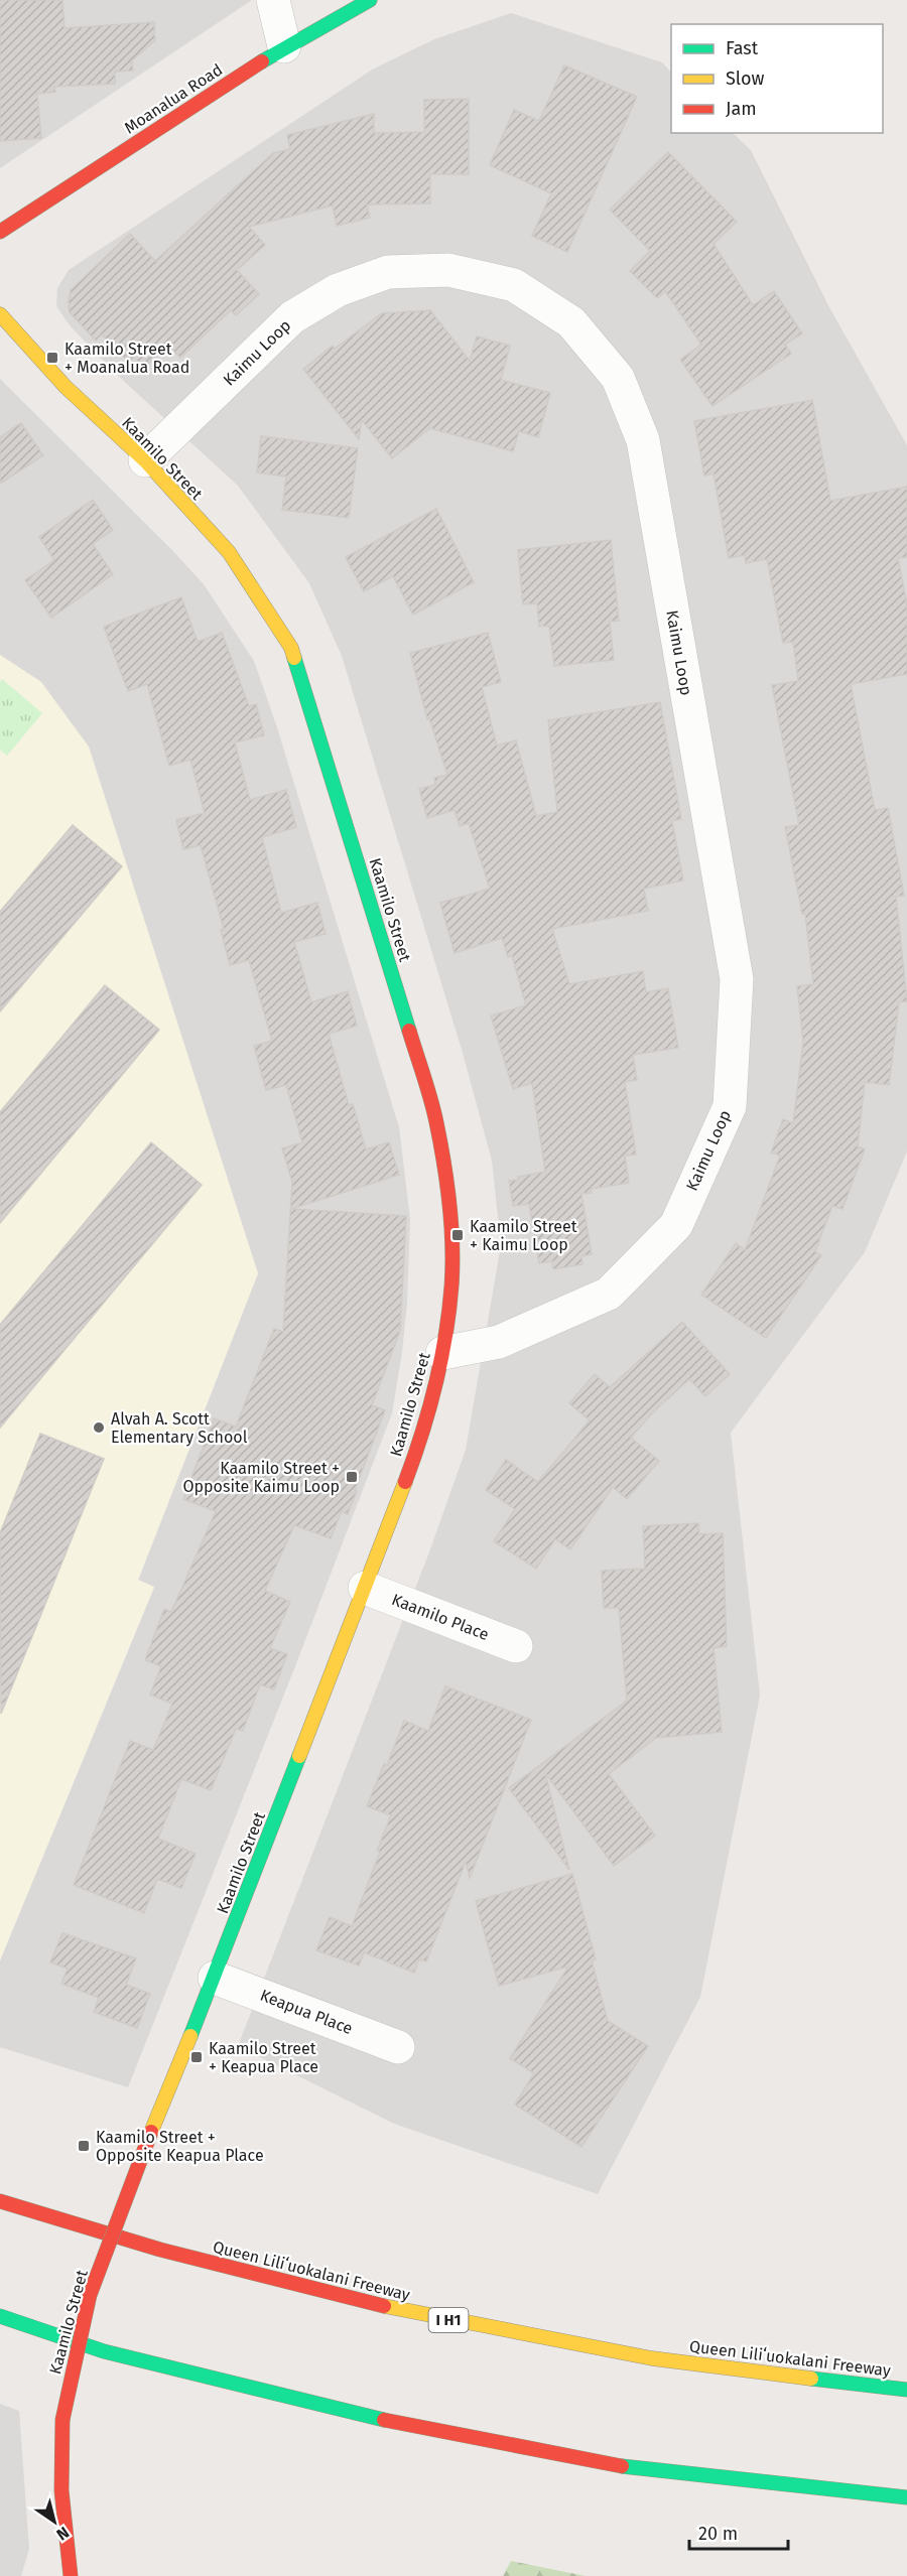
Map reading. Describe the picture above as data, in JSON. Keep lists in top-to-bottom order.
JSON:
{
  "streets": {
    "main road": [
      "Moanalua Road",
      "Kaamilo Street",
      "Queen Liliʻuokalani Freeway",
      "I H1"
    ],
    "street": ["Kaimu Loop", "Kaamilo Place", "Keapua Place"]
  },
  "crossings": [
    ["Kaimu Loop", "Kaamilo Street"],
    ["Kaamilo Street", "Kaamilo Place"],
    ["Kaamilo Street", "Keapua Place"]
  ],
  "places": {
    "transit": [
      "Kaamilo Street + Moanalua Road",
      "Kaamilo Street + Kaimu Loop",
      "Kaamilo Street + Opposite Kaimu Loop",
      "Kaamilo Street + Keapua Place",
      "Kaamilo Street + Opposite Keapua Place"
    ],
    "other": ["Alvah A. Scott Elementary School"]
  },
  "legend": ["Fast", "Slow", "Jam"],
  "scale_bar": "20 m",
  "north": "bottom right"
}
